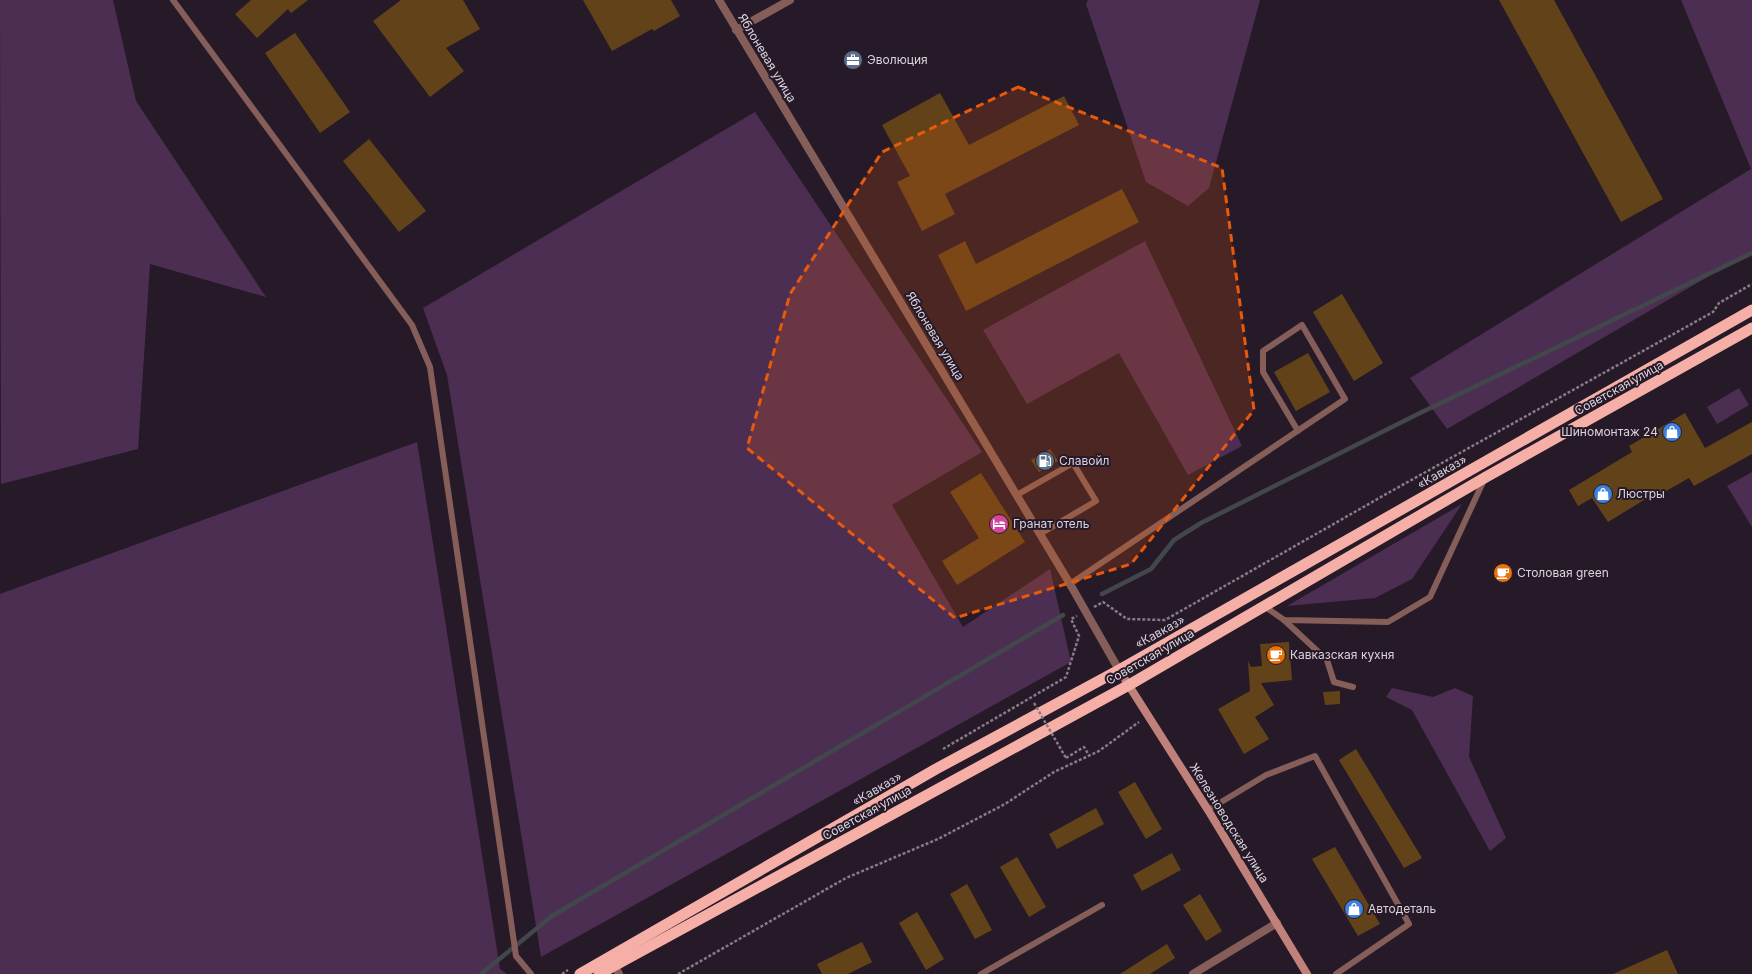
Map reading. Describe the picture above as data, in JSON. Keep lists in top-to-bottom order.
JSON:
{
  "streets": {
    "highway": ["Советская улица", "«Кавказ»"],
    "main road": ["Яблоневая улица", "Железноводская улица"]
  },
  "crossings": [
    ["Яблоневая улица", "Советская улица"],
    ["Яблоневая улица", "«Кавказ»"],
    ["Яблоневая улица", "Железноводская улица"],
    ["Советская улица", "Железноводская улица"]
  ],
  "places": {
    "office": ["Эволюция"],
    "shop": ["Шиномонтаж 24", "Люстры", "Автодеталь"],
    "fuel station": ["Славойл"],
    "hotel": ["Гранат отель"],
    "cafe": ["Столовая green", "Кавказская кухня"]
  }
}
